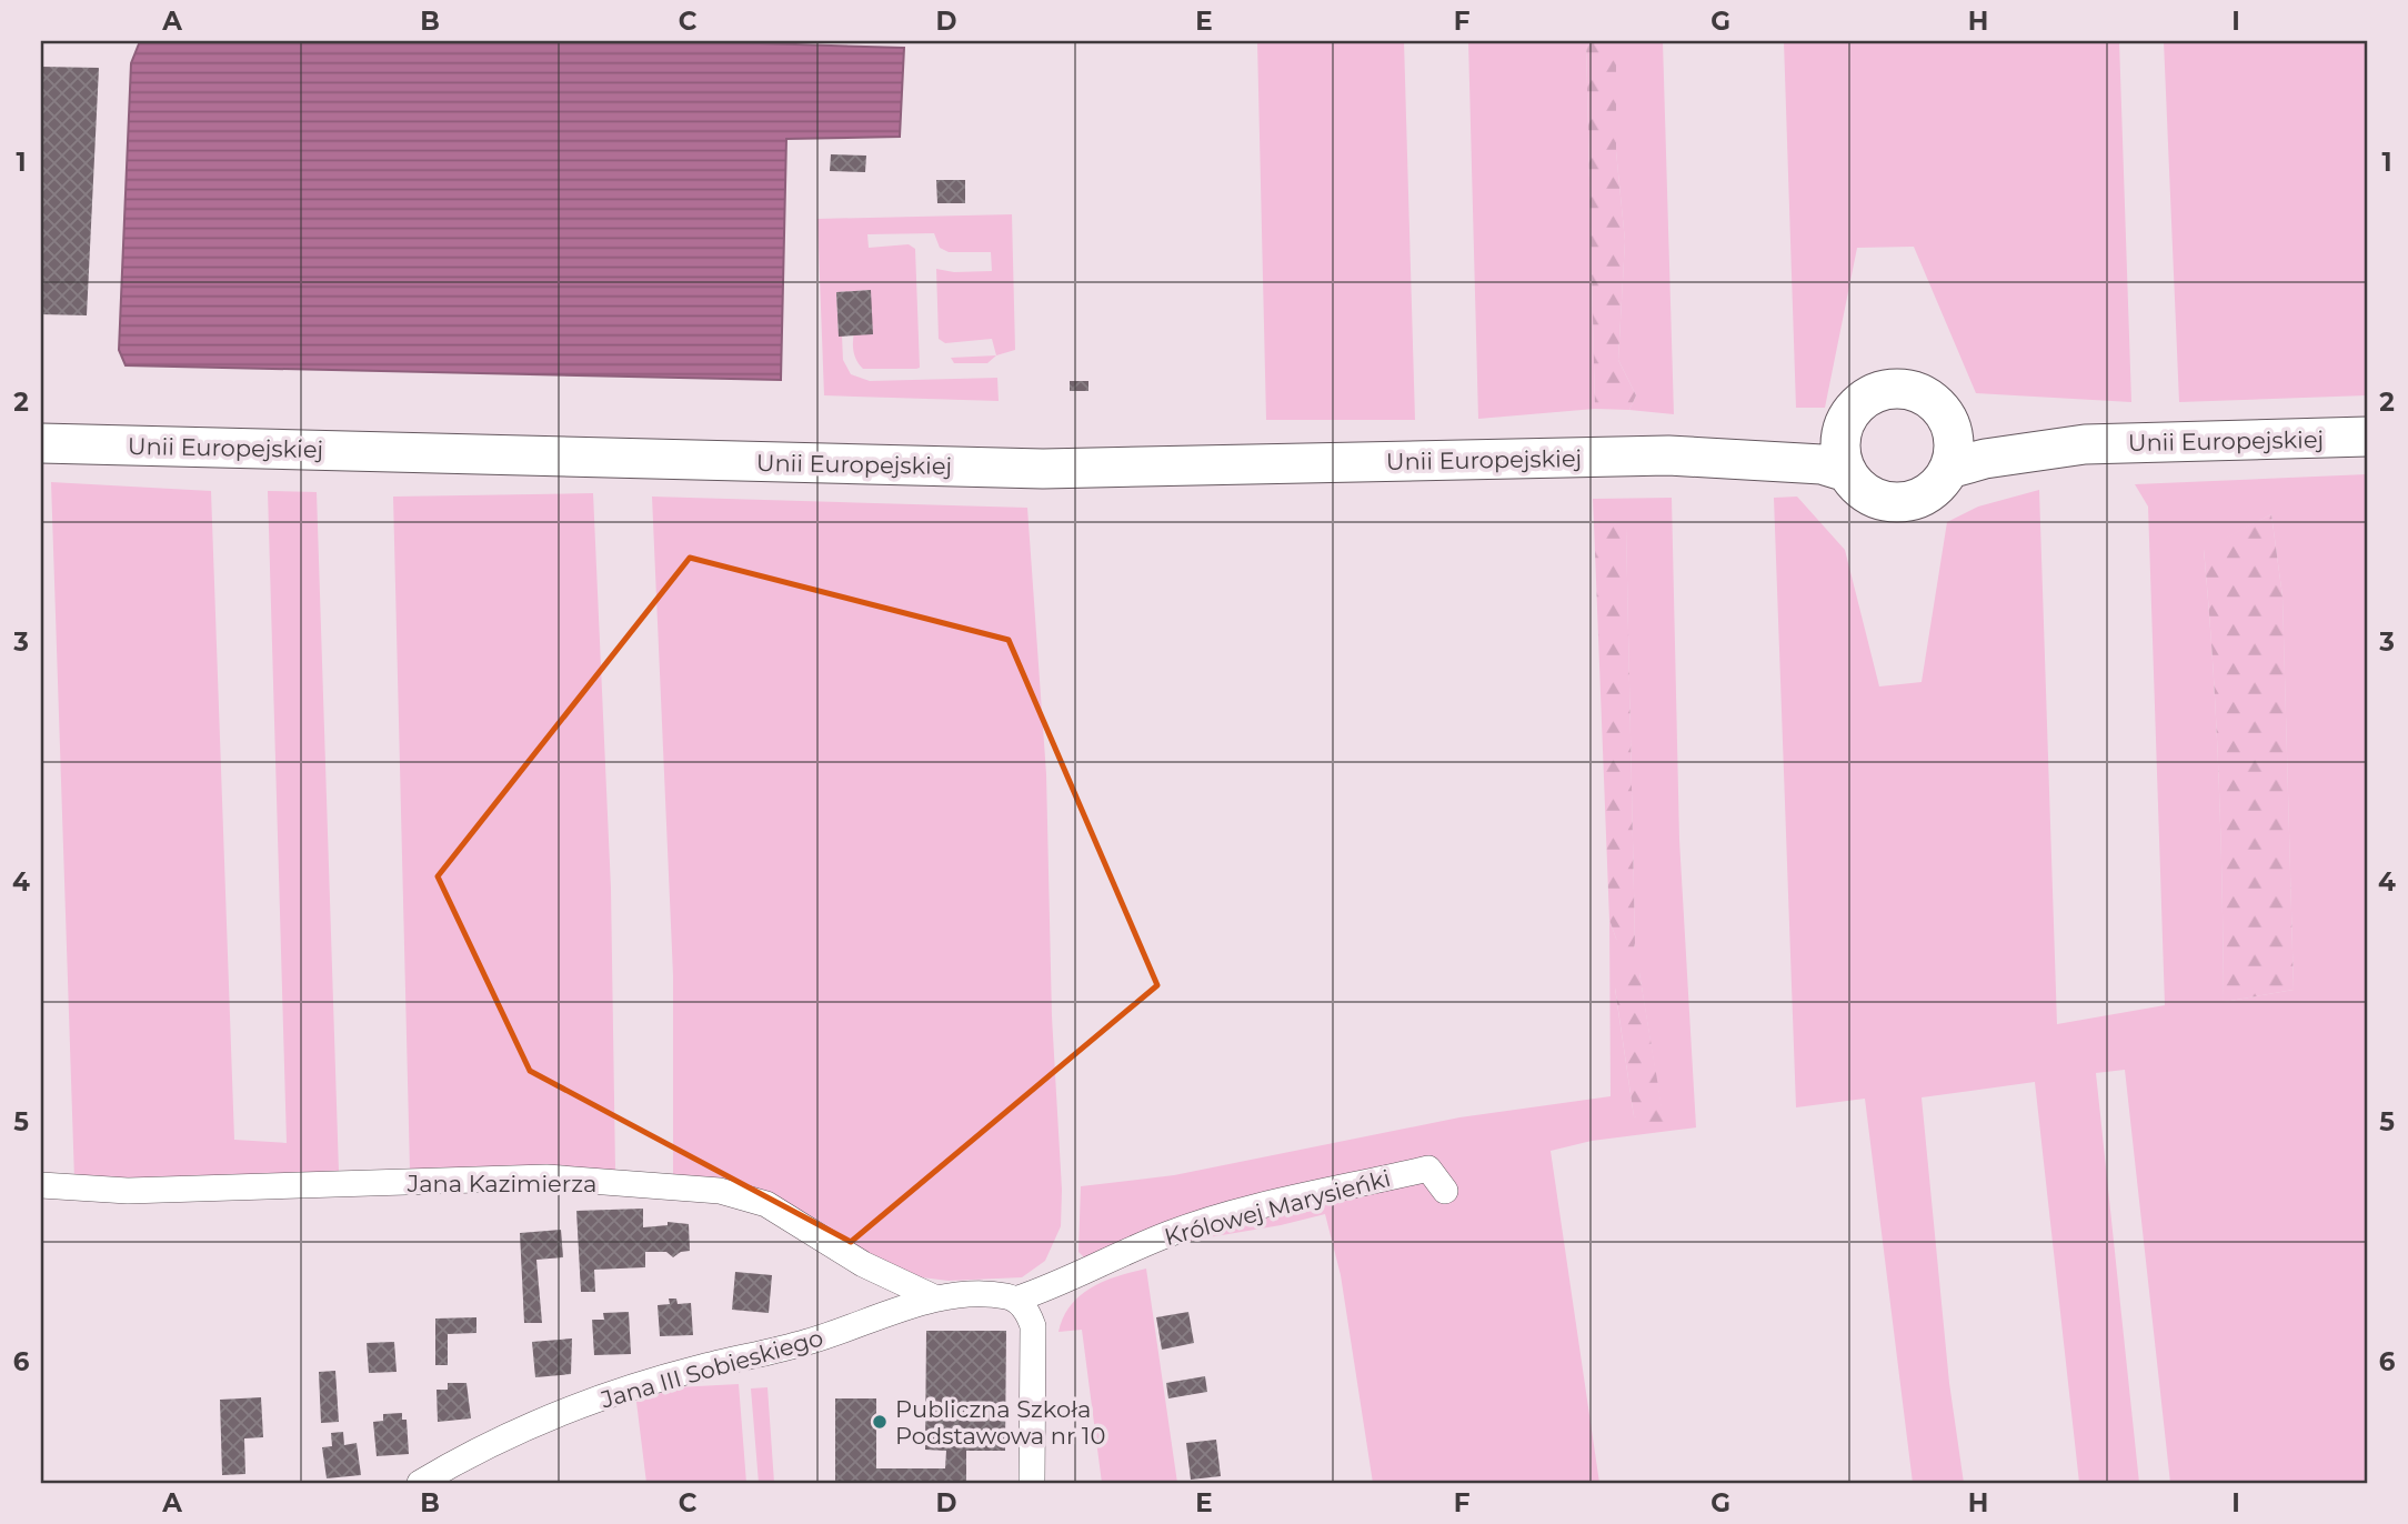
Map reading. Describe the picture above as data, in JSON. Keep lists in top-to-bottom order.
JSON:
{
  "streets": {
    "main road": ["Unii Europejskiej"],
    "street": ["Jana Kazimierza", "Królowej Marysieńki", "Jana III Sobieskiego"]
  },
  "crossings": [
    ["Jana Kazimierza", "Jana III Sobieskiego"],
    ["Królowej Marysieńki", "Jana III Sobieskiego"]
  ],
  "places": ["Publiczna Szkoła Podstawowa nr 10"],
  "grid": {
    "columns": [
      "A",
      "B",
      "C",
      "D",
      "E",
      "F",
      "G",
      "H",
      "I"
    ],
    "rows": [
      "1",
      "2",
      "3",
      "4",
      "5",
      "6"
    ]
  }
}
